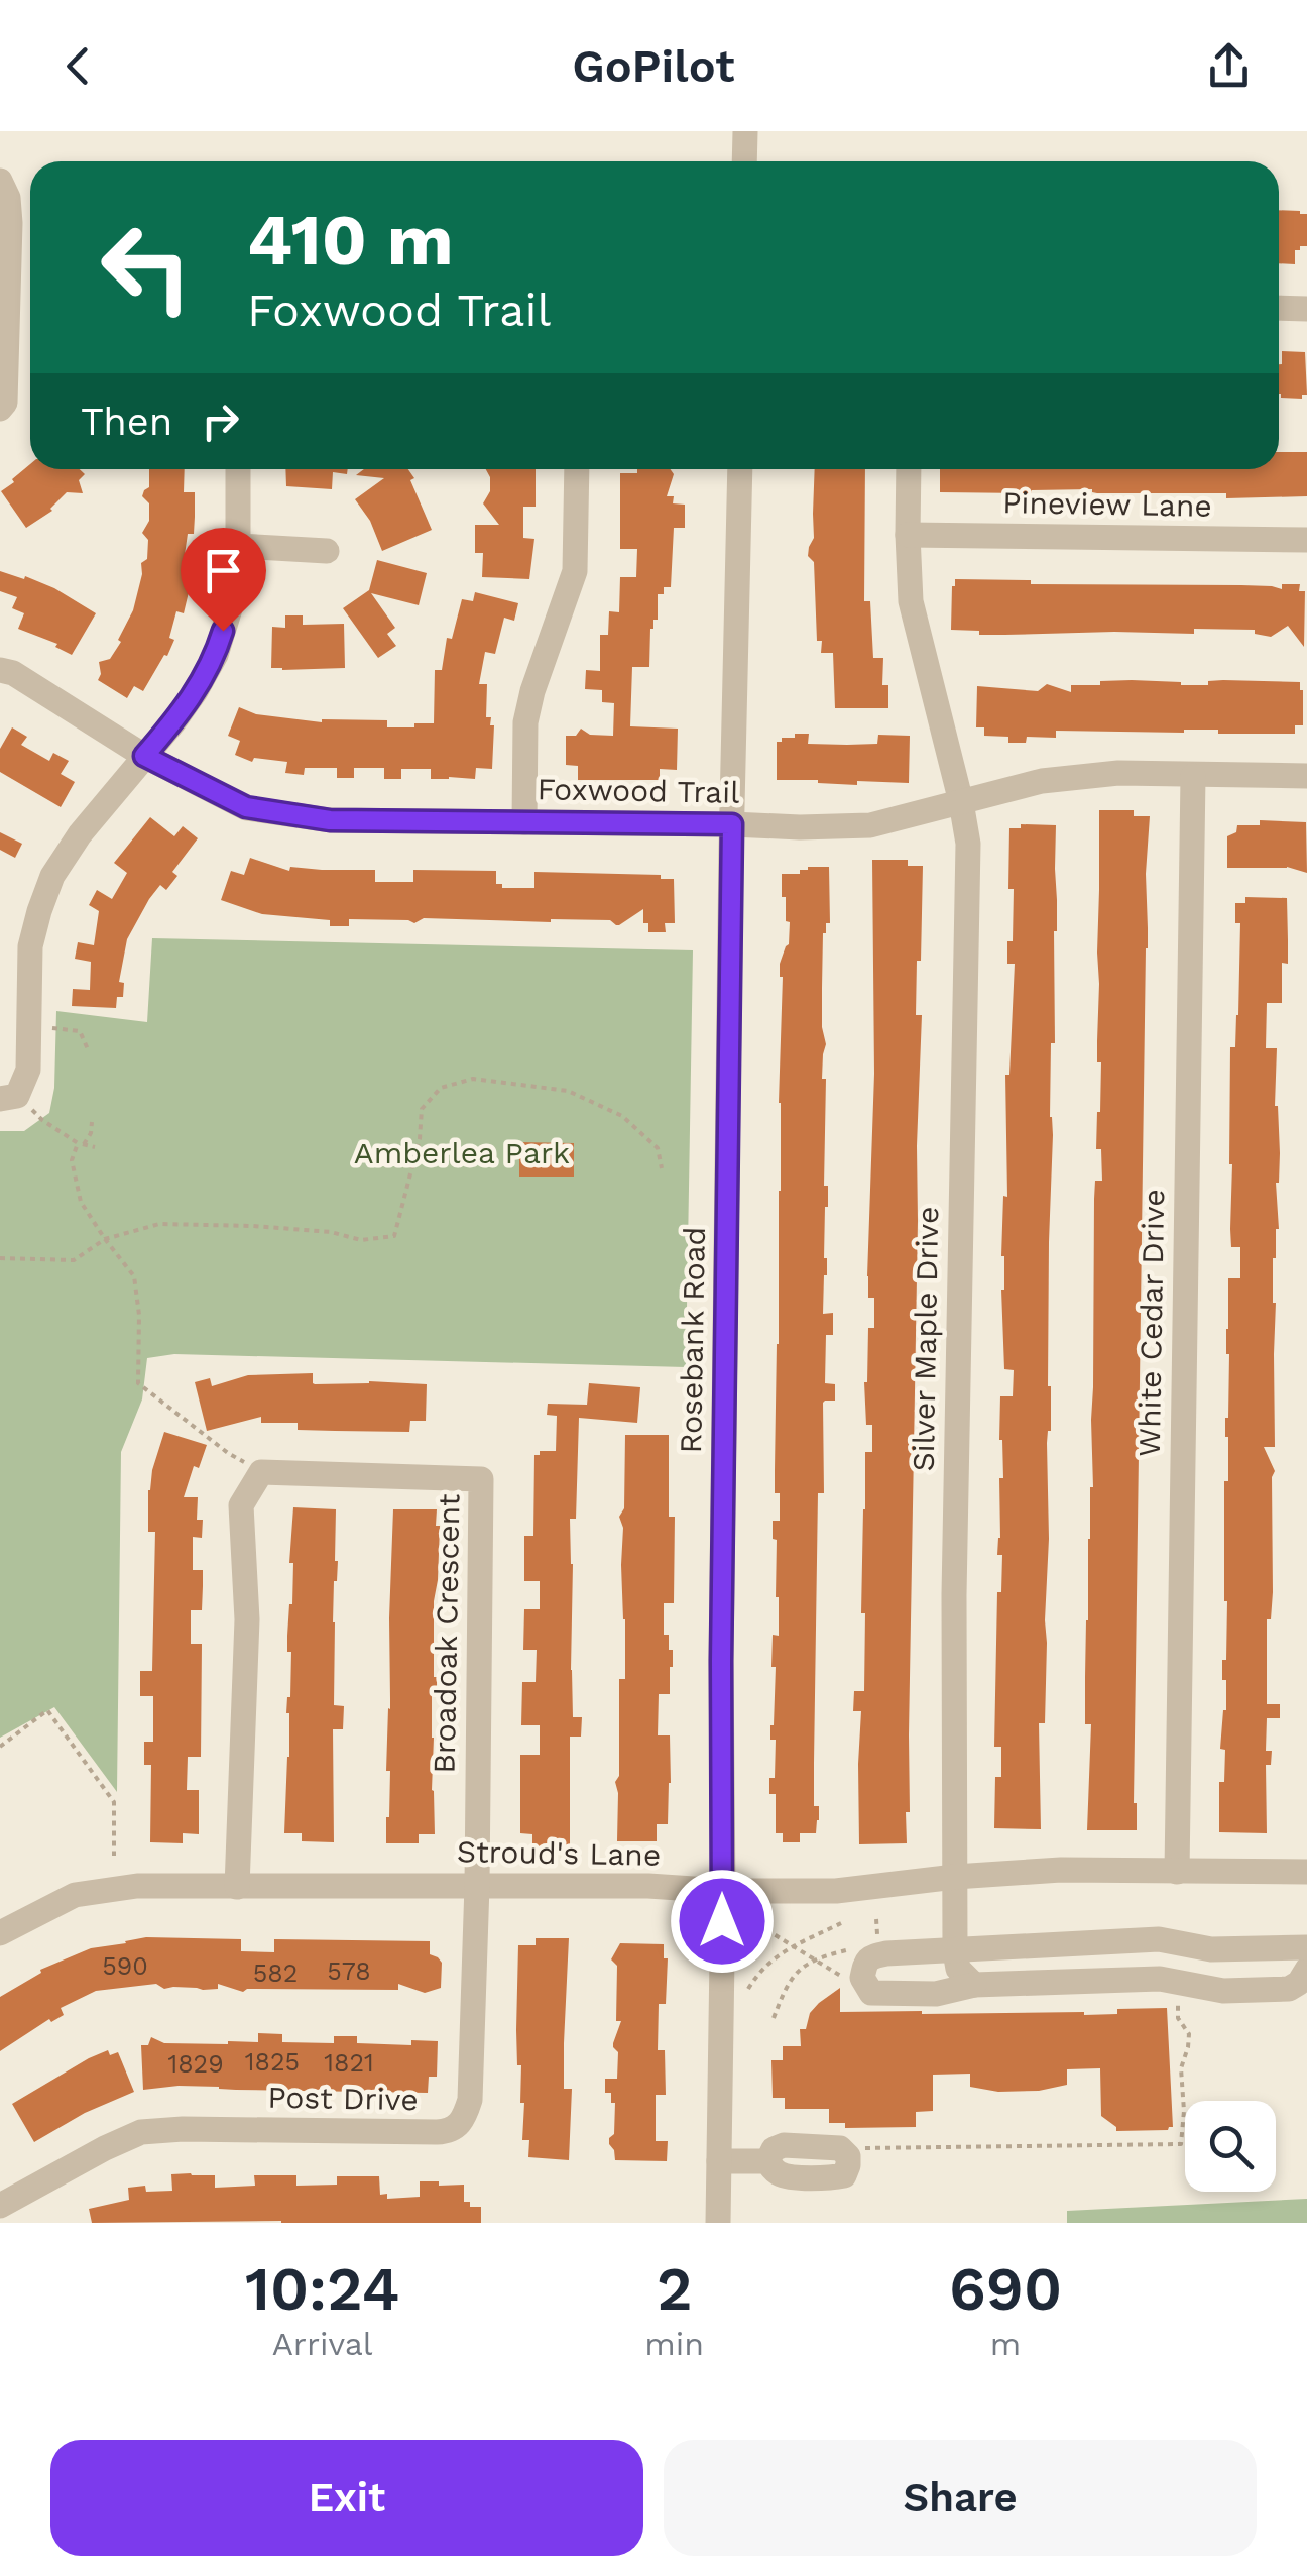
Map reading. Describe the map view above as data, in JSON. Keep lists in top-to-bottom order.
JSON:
{
  "streets": {
    "street": [
      "Pineview Lane",
      "Foxwood Trail",
      "White Cedar Drive",
      "Silver Maple Drive",
      "Rosebank Road",
      "Broadoak Crescent",
      "Stroud's Lane",
      "Post Drive"
    ]
  },
  "crossings": [
    ["Pineview Lane", "Silver Maple Drive"],
    ["Foxwood Trail", "White Cedar Drive"],
    ["Foxwood Trail", "Silver Maple Drive"],
    ["Foxwood Trail", "Rosebank Road"],
    ["White Cedar Drive", "Stroud's Lane"],
    ["Silver Maple Drive", "Stroud's Lane"],
    ["Rosebank Road", "Stroud's Lane"],
    ["Broadoak Crescent", "Stroud's Lane"],
    ["Broadoak Crescent", "Post Drive"],
    ["Stroud's Lane", "Post Drive"]
  ],
  "parks": ["Amberlea Park"],
  "house_numbers": [
    "590",
    "578",
    "582",
    "1825",
    "1821",
    "1829"
  ],
  "page": {
    "header": "GoPilot",
    "turn": ["410 m", "Foxwood Trail"],
    "then": "Then",
    "eta": [
      "10:24",
      "Arrival",
      "2",
      "min",
      "690",
      "m"
    ],
    "buttons": ["Exit", "Share"]
  }
}
